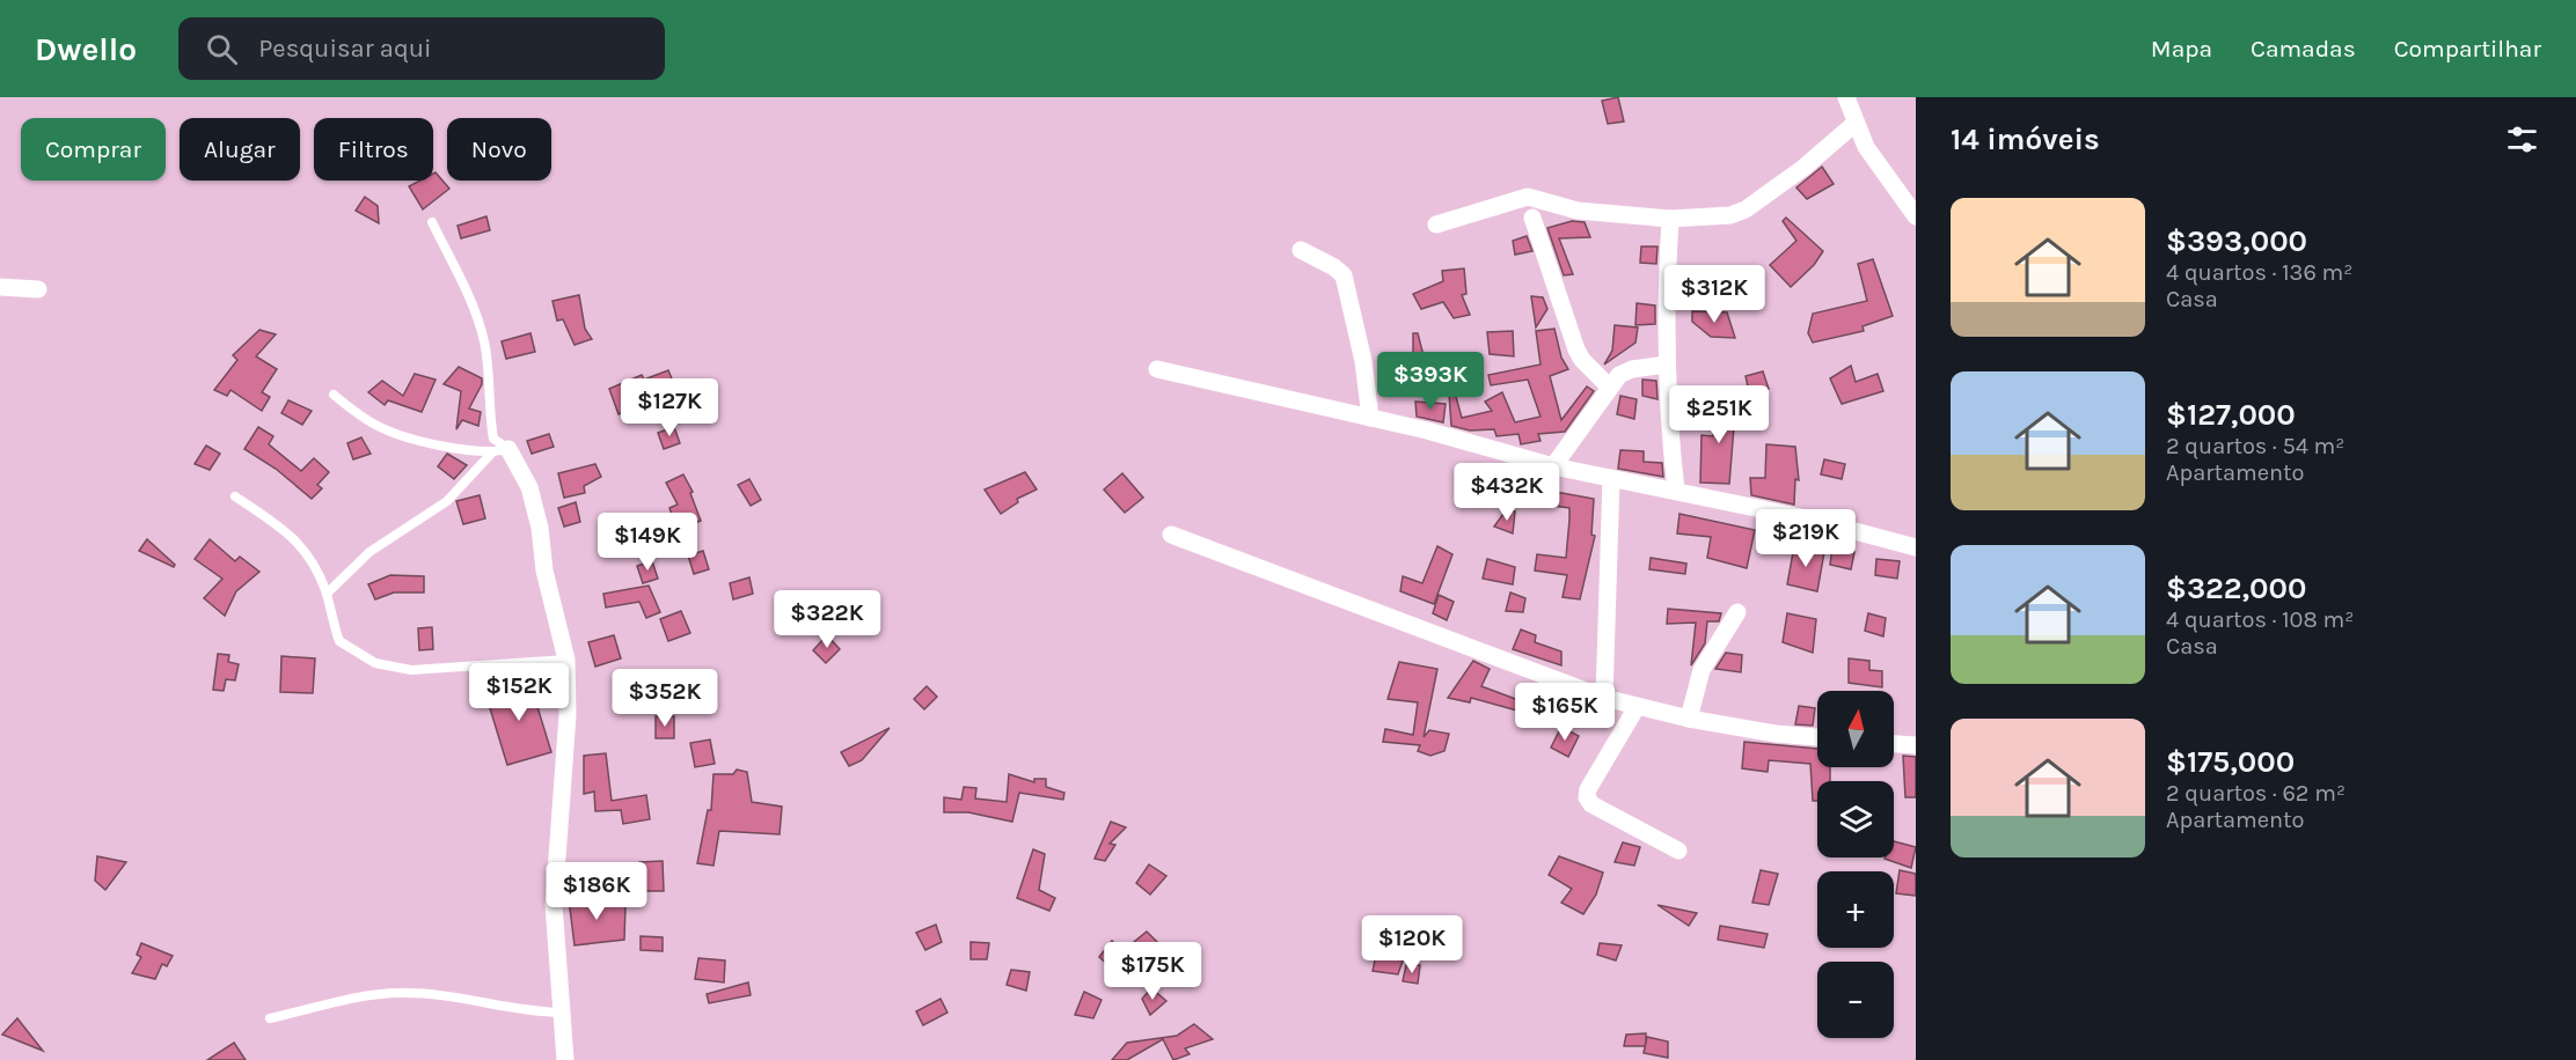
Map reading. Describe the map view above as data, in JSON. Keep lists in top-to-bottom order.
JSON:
{
  "north": "top",
  "page": {
    "header": "Dwello",
    "search": "Pesquisar aqui",
    "nav": ["Mapa", "Camadas", "Compartilhar"],
    "heading": "14 imóveis",
    "chip": [
      "Comprar",
      "Alugar",
      "Filtros",
      "Novo"
    ],
    "list": [
      {
        "name": "$393,000",
        "note": "4 quartos · 136 m² · Casa"
      },
      {
        "name": "$127,000",
        "note": "2 quartos · 54 m² · Apartamento"
      },
      {
        "name": "$322,000",
        "note": "4 quartos · 108 m² · Casa"
      },
      {
        "name": "$175,000",
        "note": "2 quartos · 62 m² · Apartamento"
      }
    ],
    "price": [
      "$312K",
      "$393K",
      "$127K",
      "$251K",
      "$432K",
      "$219K",
      "$149K",
      "$322K",
      "$152K",
      "$352K",
      "$165K",
      "$186K",
      "$120K",
      "$175K"
    ],
    "map_buttons": ["+", "−"]
  }
}
